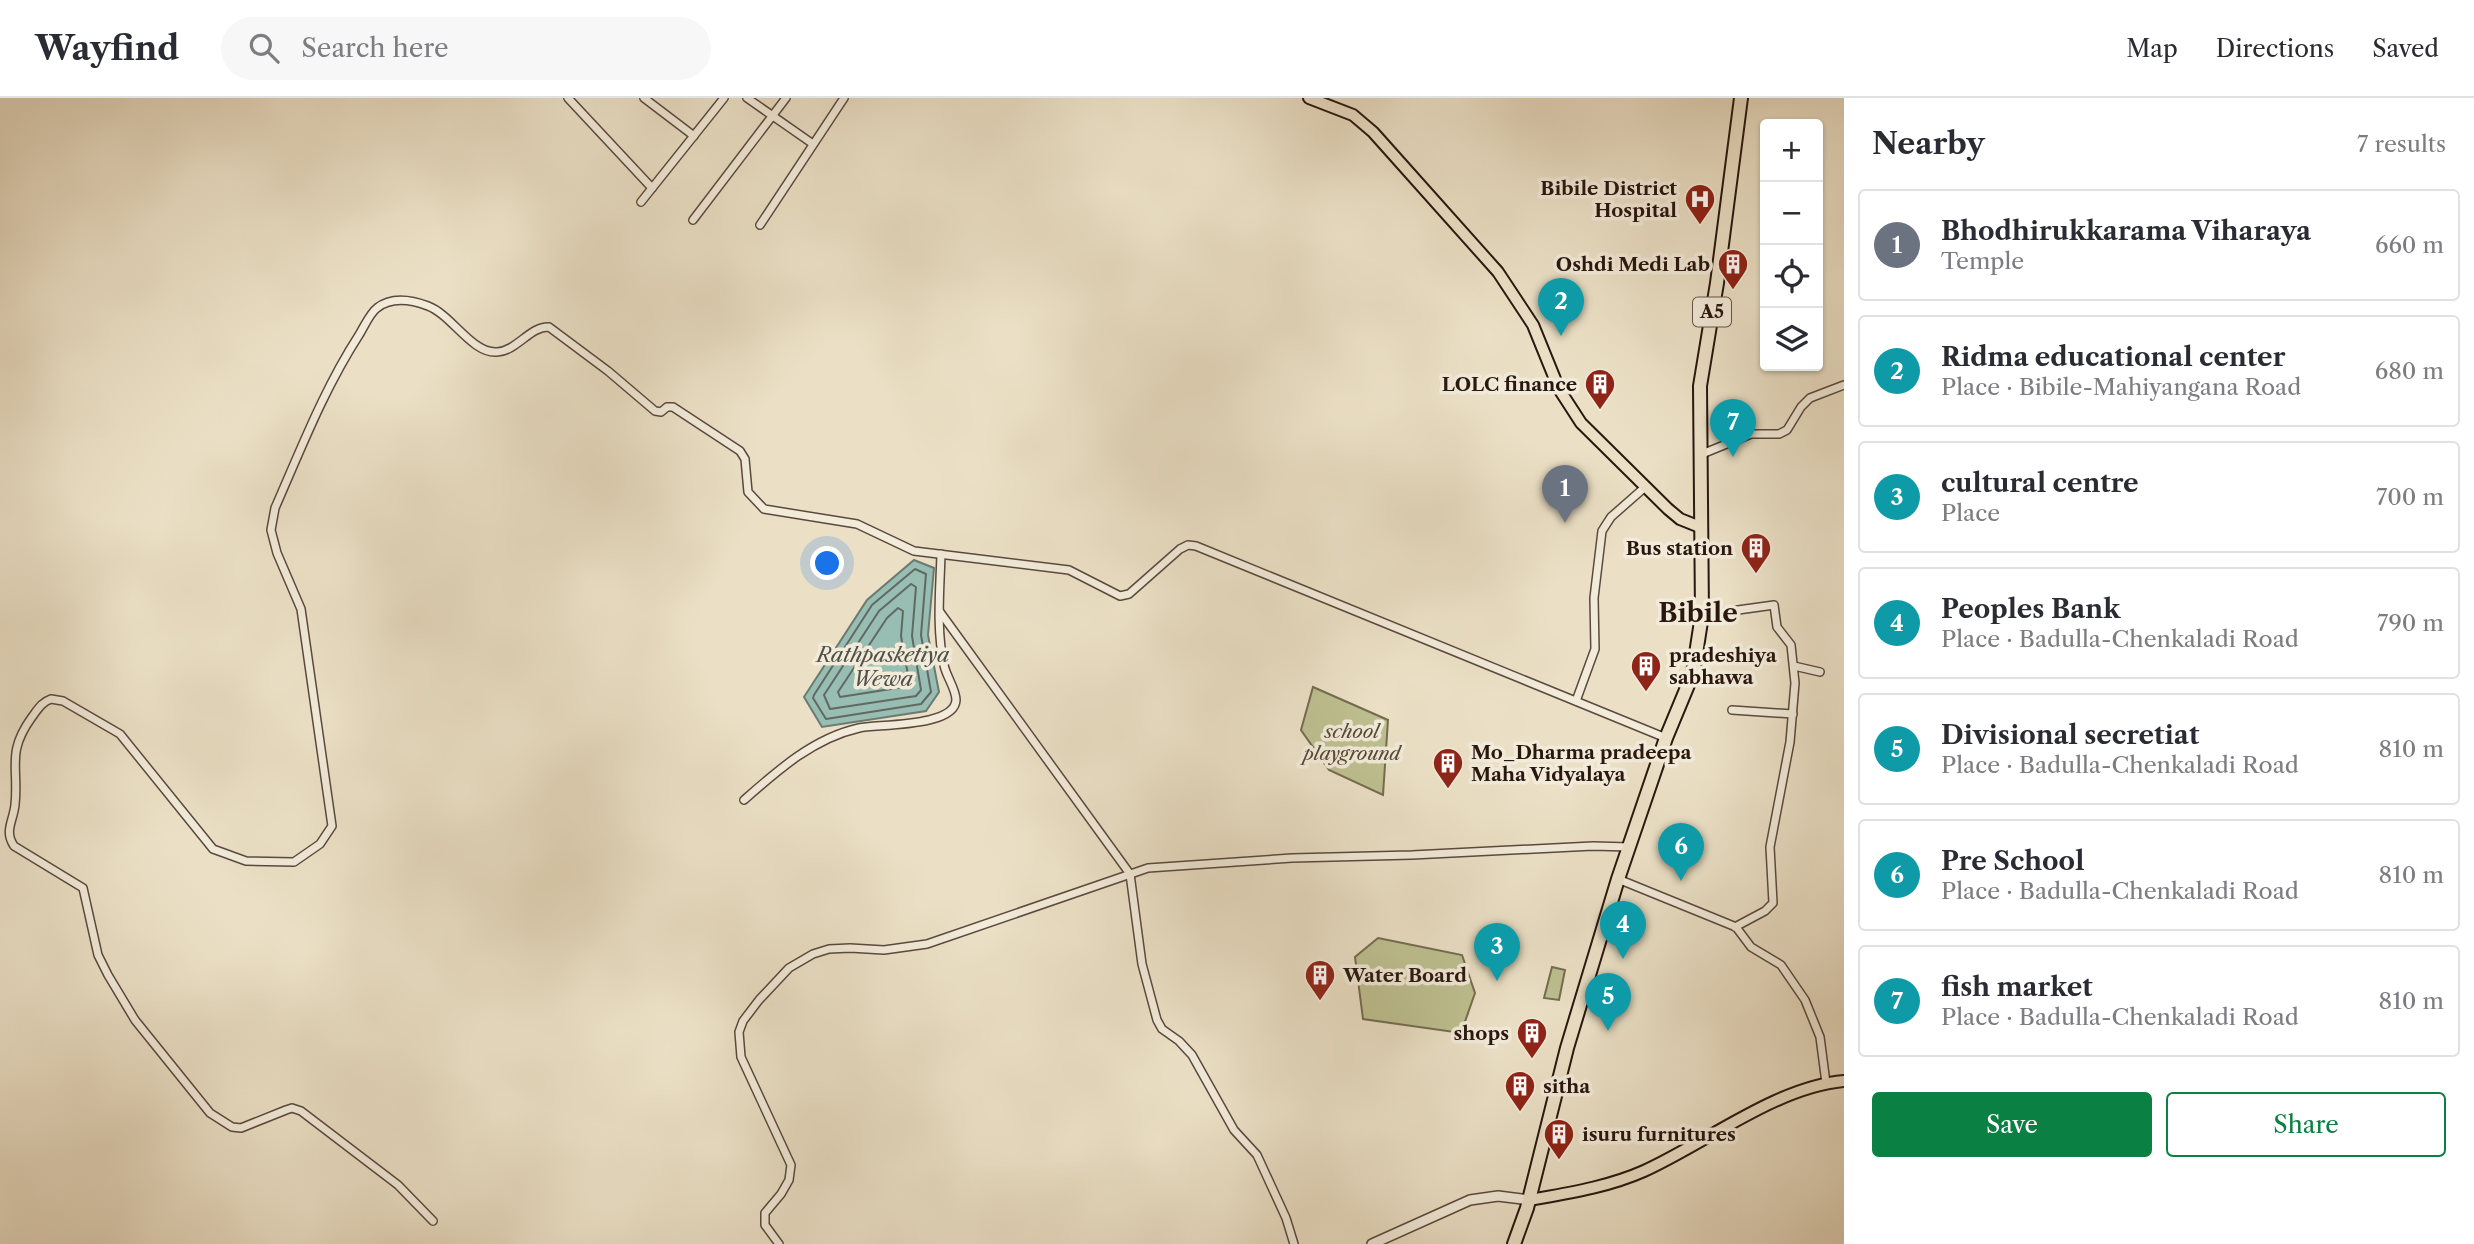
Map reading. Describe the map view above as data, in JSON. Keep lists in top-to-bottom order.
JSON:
{
  "streets": {
    "highway": ["A5"]
  },
  "districts": ["Bibile"],
  "water": ["Rathpasketiya Wewa"],
  "parks": ["school playground"],
  "places": {
    "hospital": ["Bibile District Hospital"],
    "building": [
      "Oshdi Medi Lab",
      "LOLC finance",
      "Bus station",
      "pradeshiya sabhawa",
      "Mo_Dharma pradeepa Maha Vidyalaya",
      "Water Board",
      "shops",
      "sitha",
      "isuru furnitures"
    ]
  },
  "page": {
    "header": "Wayfind",
    "search": "Search here",
    "nav": ["Map", "Directions", "Saved"],
    "heading": ["Nearby", "7 results"],
    "map_buttons": ["+", "−"],
    "list": [
      {
        "mark": "1",
        "name": "Bhodhirukkarama Viharaya",
        "note": "Temple",
        "value": "660 m"
      },
      {
        "mark": "2",
        "name": "Ridma educational center",
        "note": "Place · Bibile-Mahiyangana Road",
        "value": "680 m"
      },
      {
        "mark": "3",
        "name": "cultural centre",
        "note": "Place",
        "value": "700 m"
      },
      {
        "mark": "4",
        "name": "Peoples Bank",
        "note": "Place · Badulla-Chenkaladi Road",
        "value": "790 m"
      },
      {
        "mark": "5",
        "name": "Divisional secretiat",
        "note": "Place · Badulla-Chenkaladi Road",
        "value": "810 m"
      },
      {
        "mark": "6",
        "name": "Pre School",
        "note": "Place · Badulla-Chenkaladi Road",
        "value": "810 m"
      },
      {
        "mark": "7",
        "name": "fish market",
        "note": "Place · Badulla-Chenkaladi Road",
        "value": "810 m"
      }
    ],
    "pins": [
      "2",
      "7",
      "1",
      "6",
      "4",
      "3",
      "5"
    ],
    "buttons": ["Save", "Share"]
  }
}
